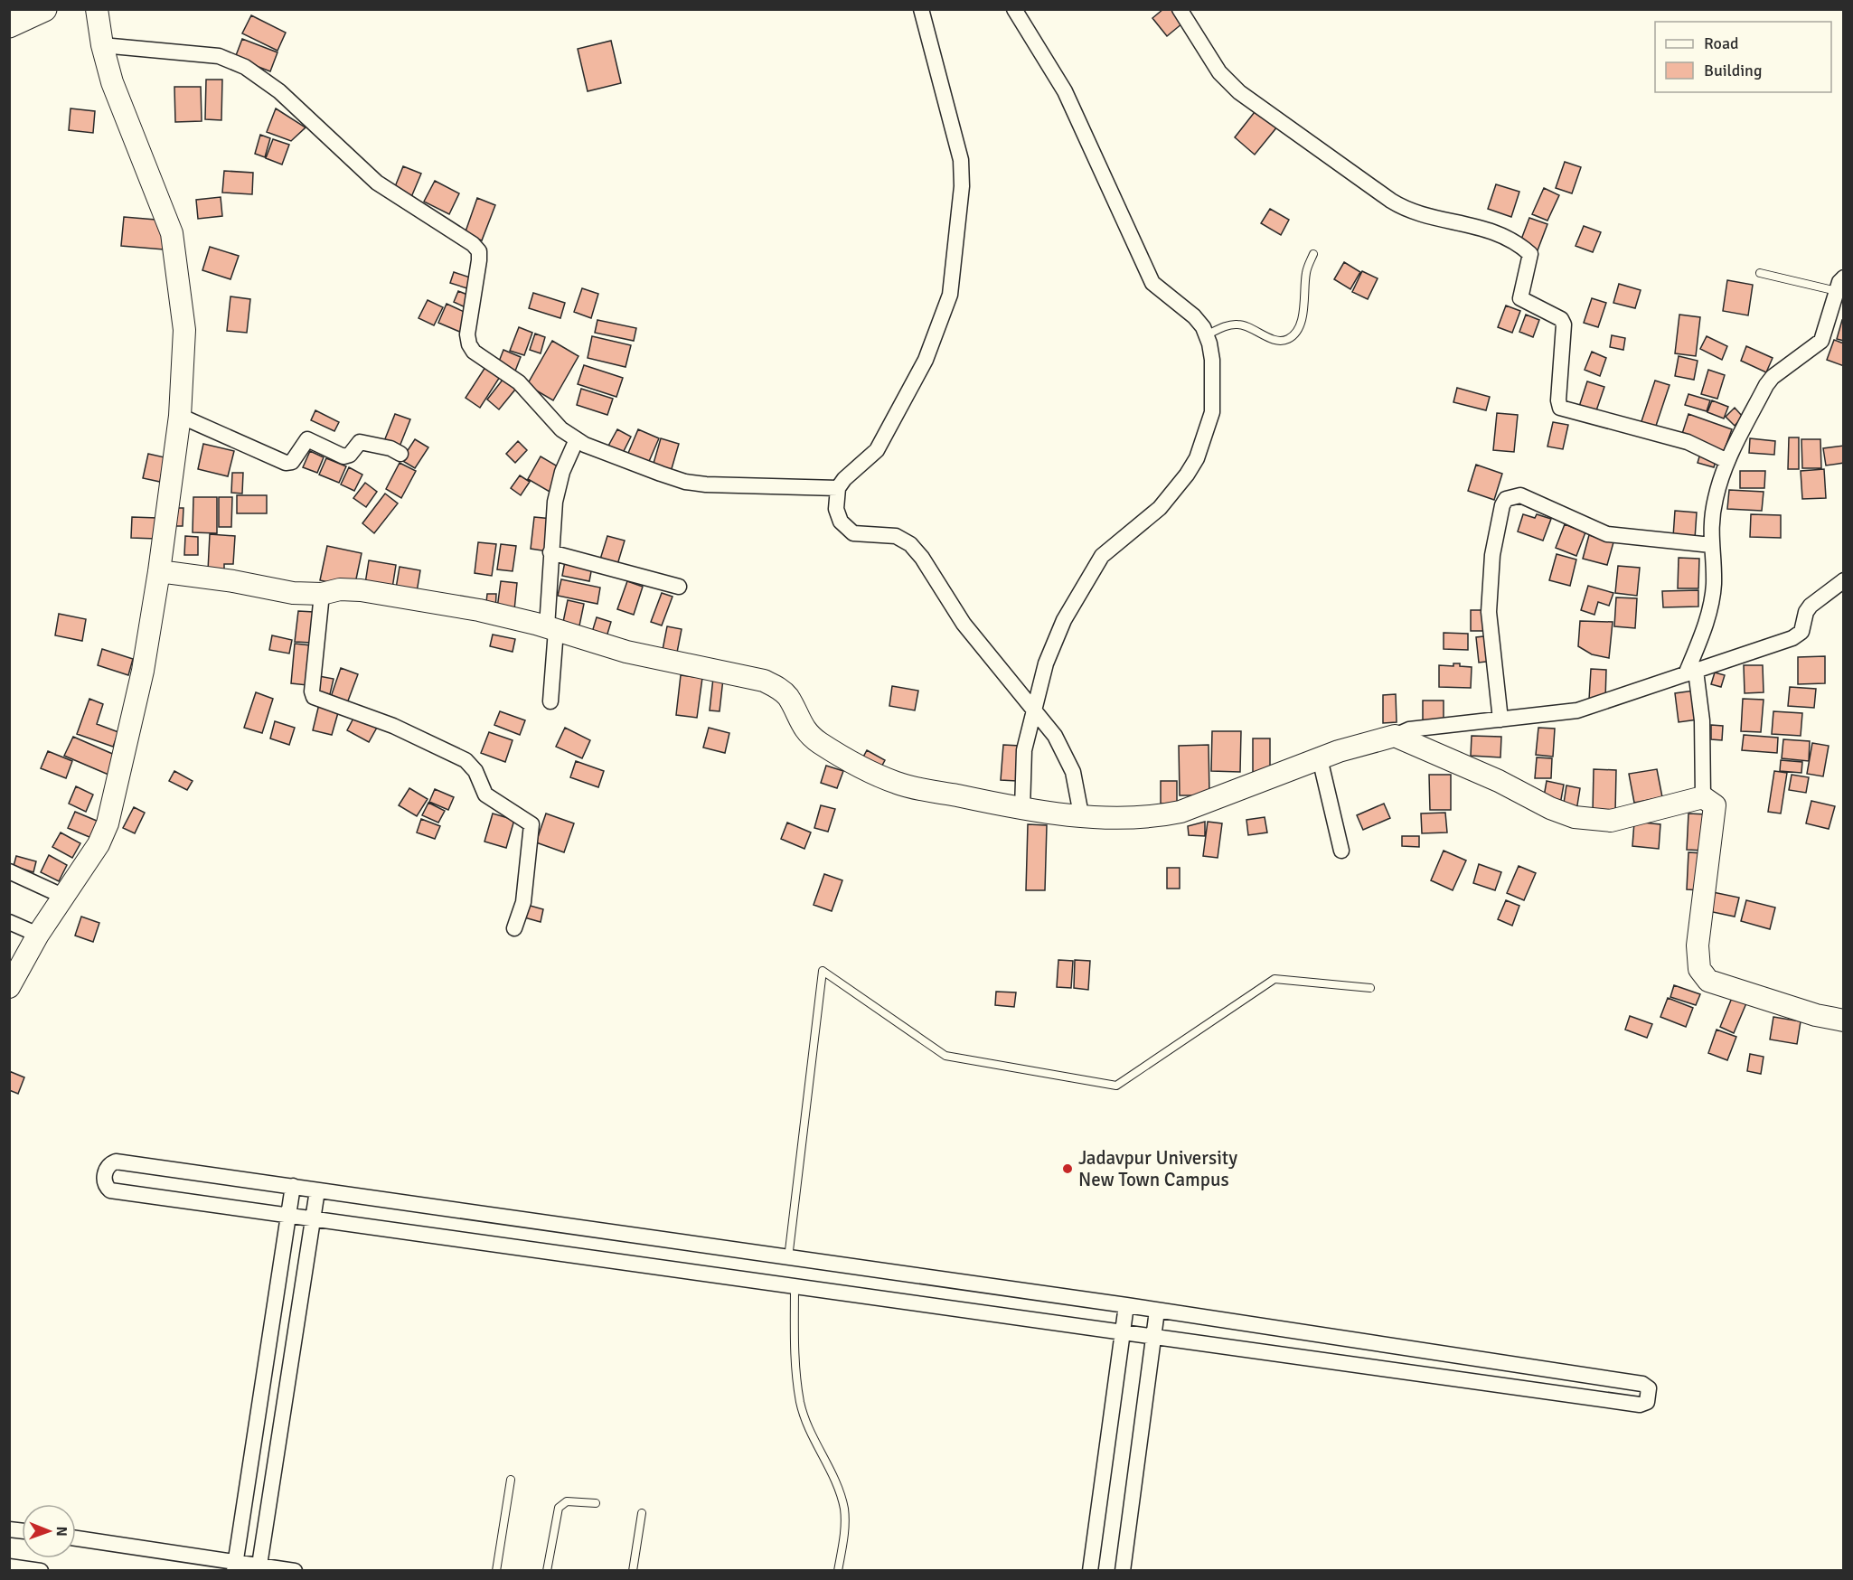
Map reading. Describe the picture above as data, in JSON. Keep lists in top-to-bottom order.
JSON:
{
  "places": ["Jadavpur University New Town Campus"],
  "legend": ["Road", "Building"],
  "north": "right"
}
